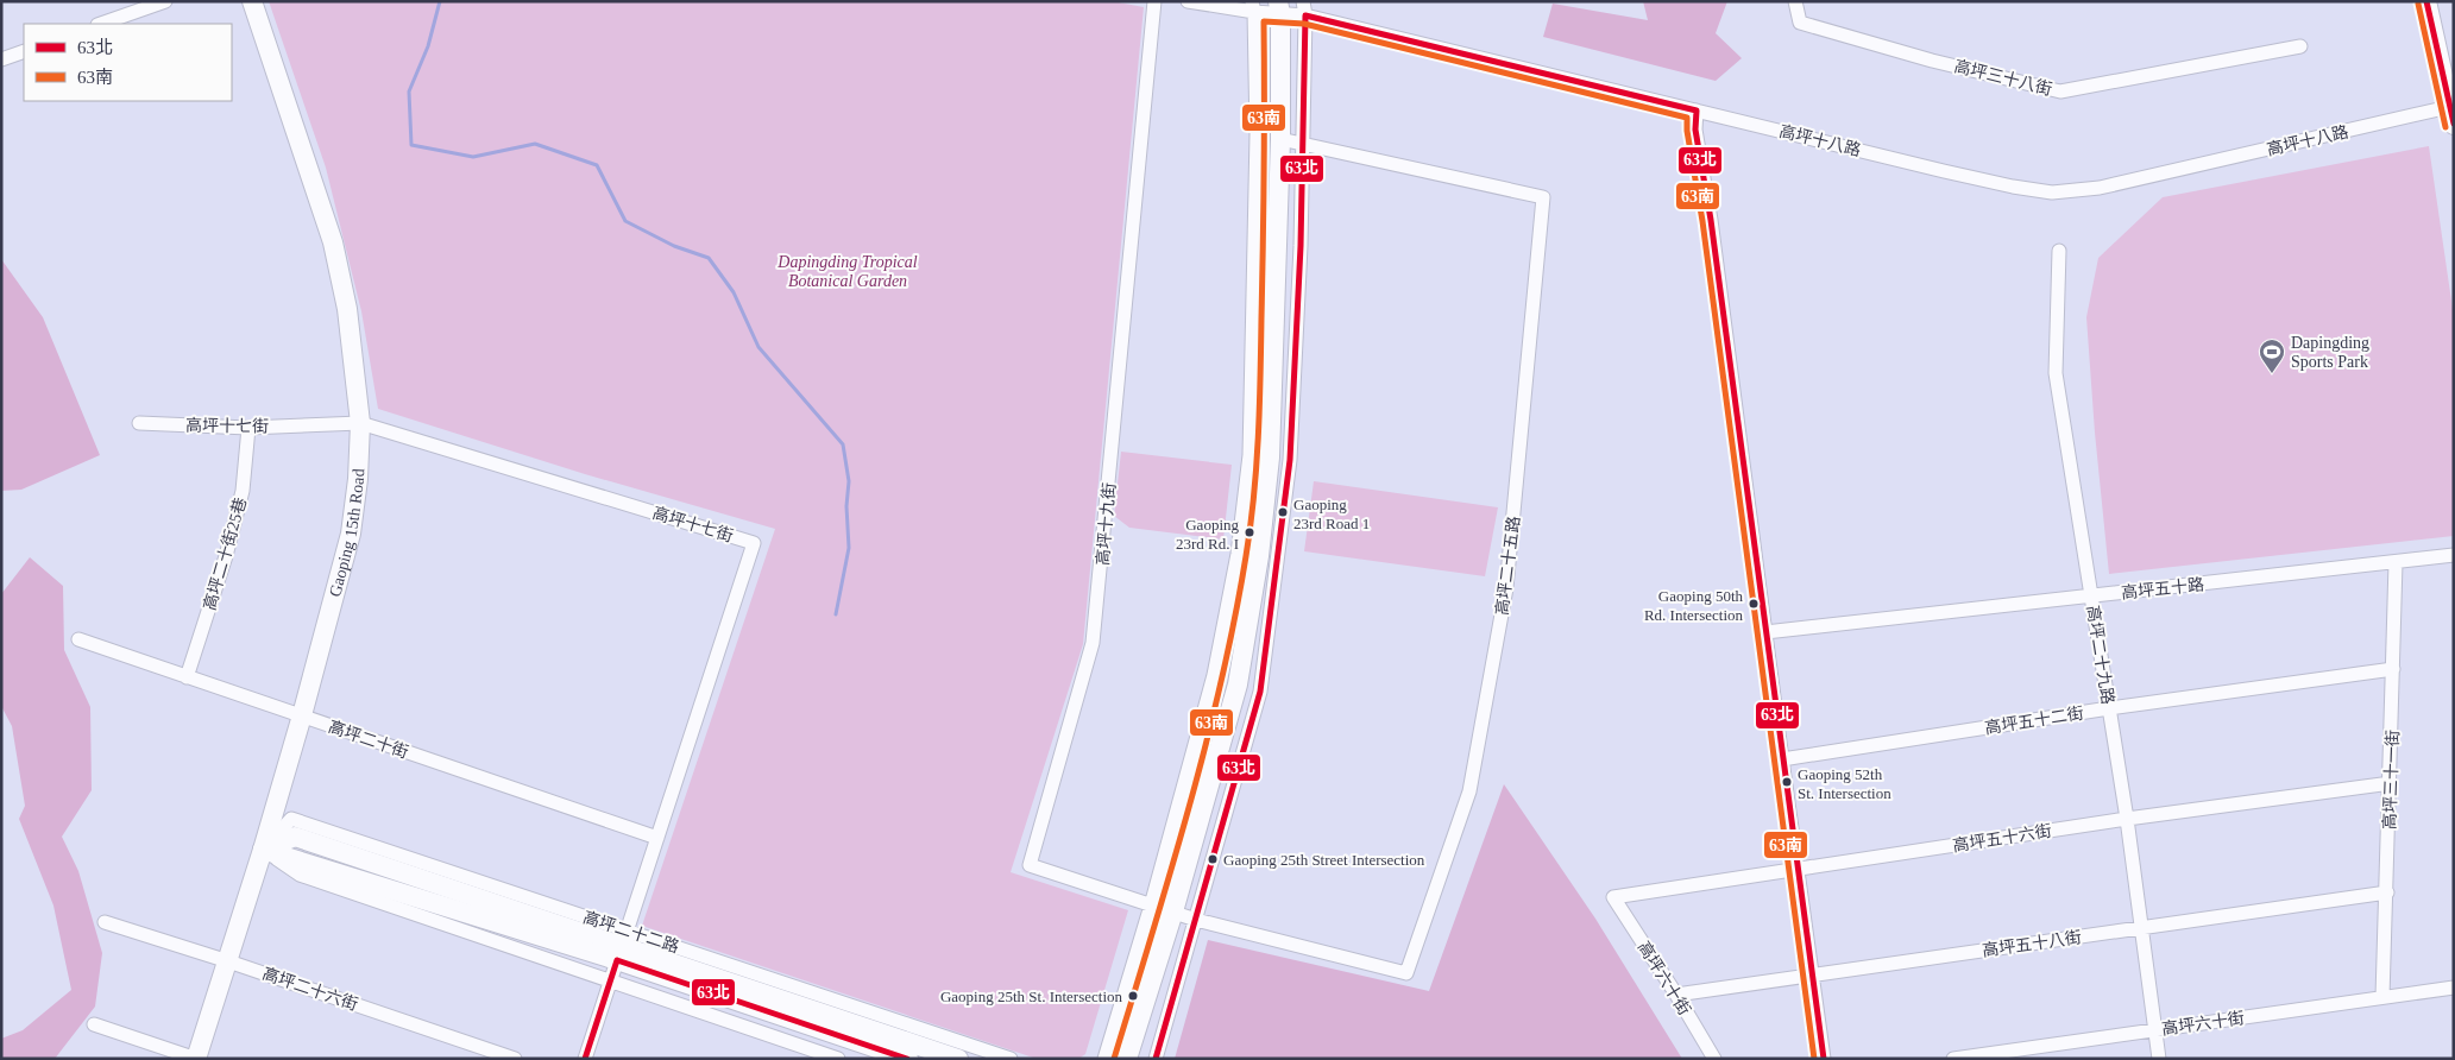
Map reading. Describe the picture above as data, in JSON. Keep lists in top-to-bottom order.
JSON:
{
  "streets": {
    "street": [
      "高坪三十八街",
      "高坪十八路",
      "高坪十七街",
      "高坪十九街",
      "Gaoping 15th Road",
      "高坪二十街25巷",
      "高坪二十五路",
      "高坪五十路",
      "高坪二十九路",
      "高坪五十二街",
      "高坪二十街",
      "高坪三十一街",
      "高坪五十六街",
      "高坪二十二路",
      "高坪五十八街",
      "高坪六十街",
      "高坪二十六街"
    ]
  },
  "crossings": [
    ["高坪十七街", "Gaoping 15th Road"],
    ["高坪十七街", "高坪二十街25巷"],
    ["高坪十七街", "高坪二十街"],
    ["高坪十七街", "高坪二十二路"],
    ["高坪十九街", "高坪二十五路"],
    ["Gaoping 15th Road", "高坪二十街"],
    ["Gaoping 15th Road", "高坪二十二路"],
    ["Gaoping 15th Road", "高坪二十六街"],
    ["高坪二十街25巷", "高坪二十街"],
    ["高坪五十路", "高坪二十九路"],
    ["高坪五十路", "高坪三十一街"],
    ["高坪二十九路", "高坪五十二街"],
    ["高坪二十九路", "高坪五十六街"],
    ["高坪二十九路", "高坪五十八街"],
    ["高坪二十九路", "高坪六十街"],
    ["高坪五十二街", "高坪三十一街"],
    ["高坪三十一街", "高坪五十六街"],
    ["高坪三十一街", "高坪五十八街"],
    ["高坪三十一街", "高坪六十街"],
    ["高坪五十六街", "高坪六十街"],
    ["高坪五十八街", "高坪六十街"]
  ],
  "parks": ["Dapingding Tropical Botanical Garden"],
  "places": {
    "sports": ["Dapingding Sports Park"],
    "other": [
      "Gaoping 23rd Road 1",
      "Gaoping 23rd Rd. I",
      "Gaoping 50th Rd. Intersection",
      "Gaoping 52th St. Intersection",
      "Gaoping 25th Street Intersection",
      "Gaoping 25th St. Intersection"
    ]
  },
  "lines": ["transit line 63北", "transit line 63南"],
  "legend": ["63北", "63南"]
}
